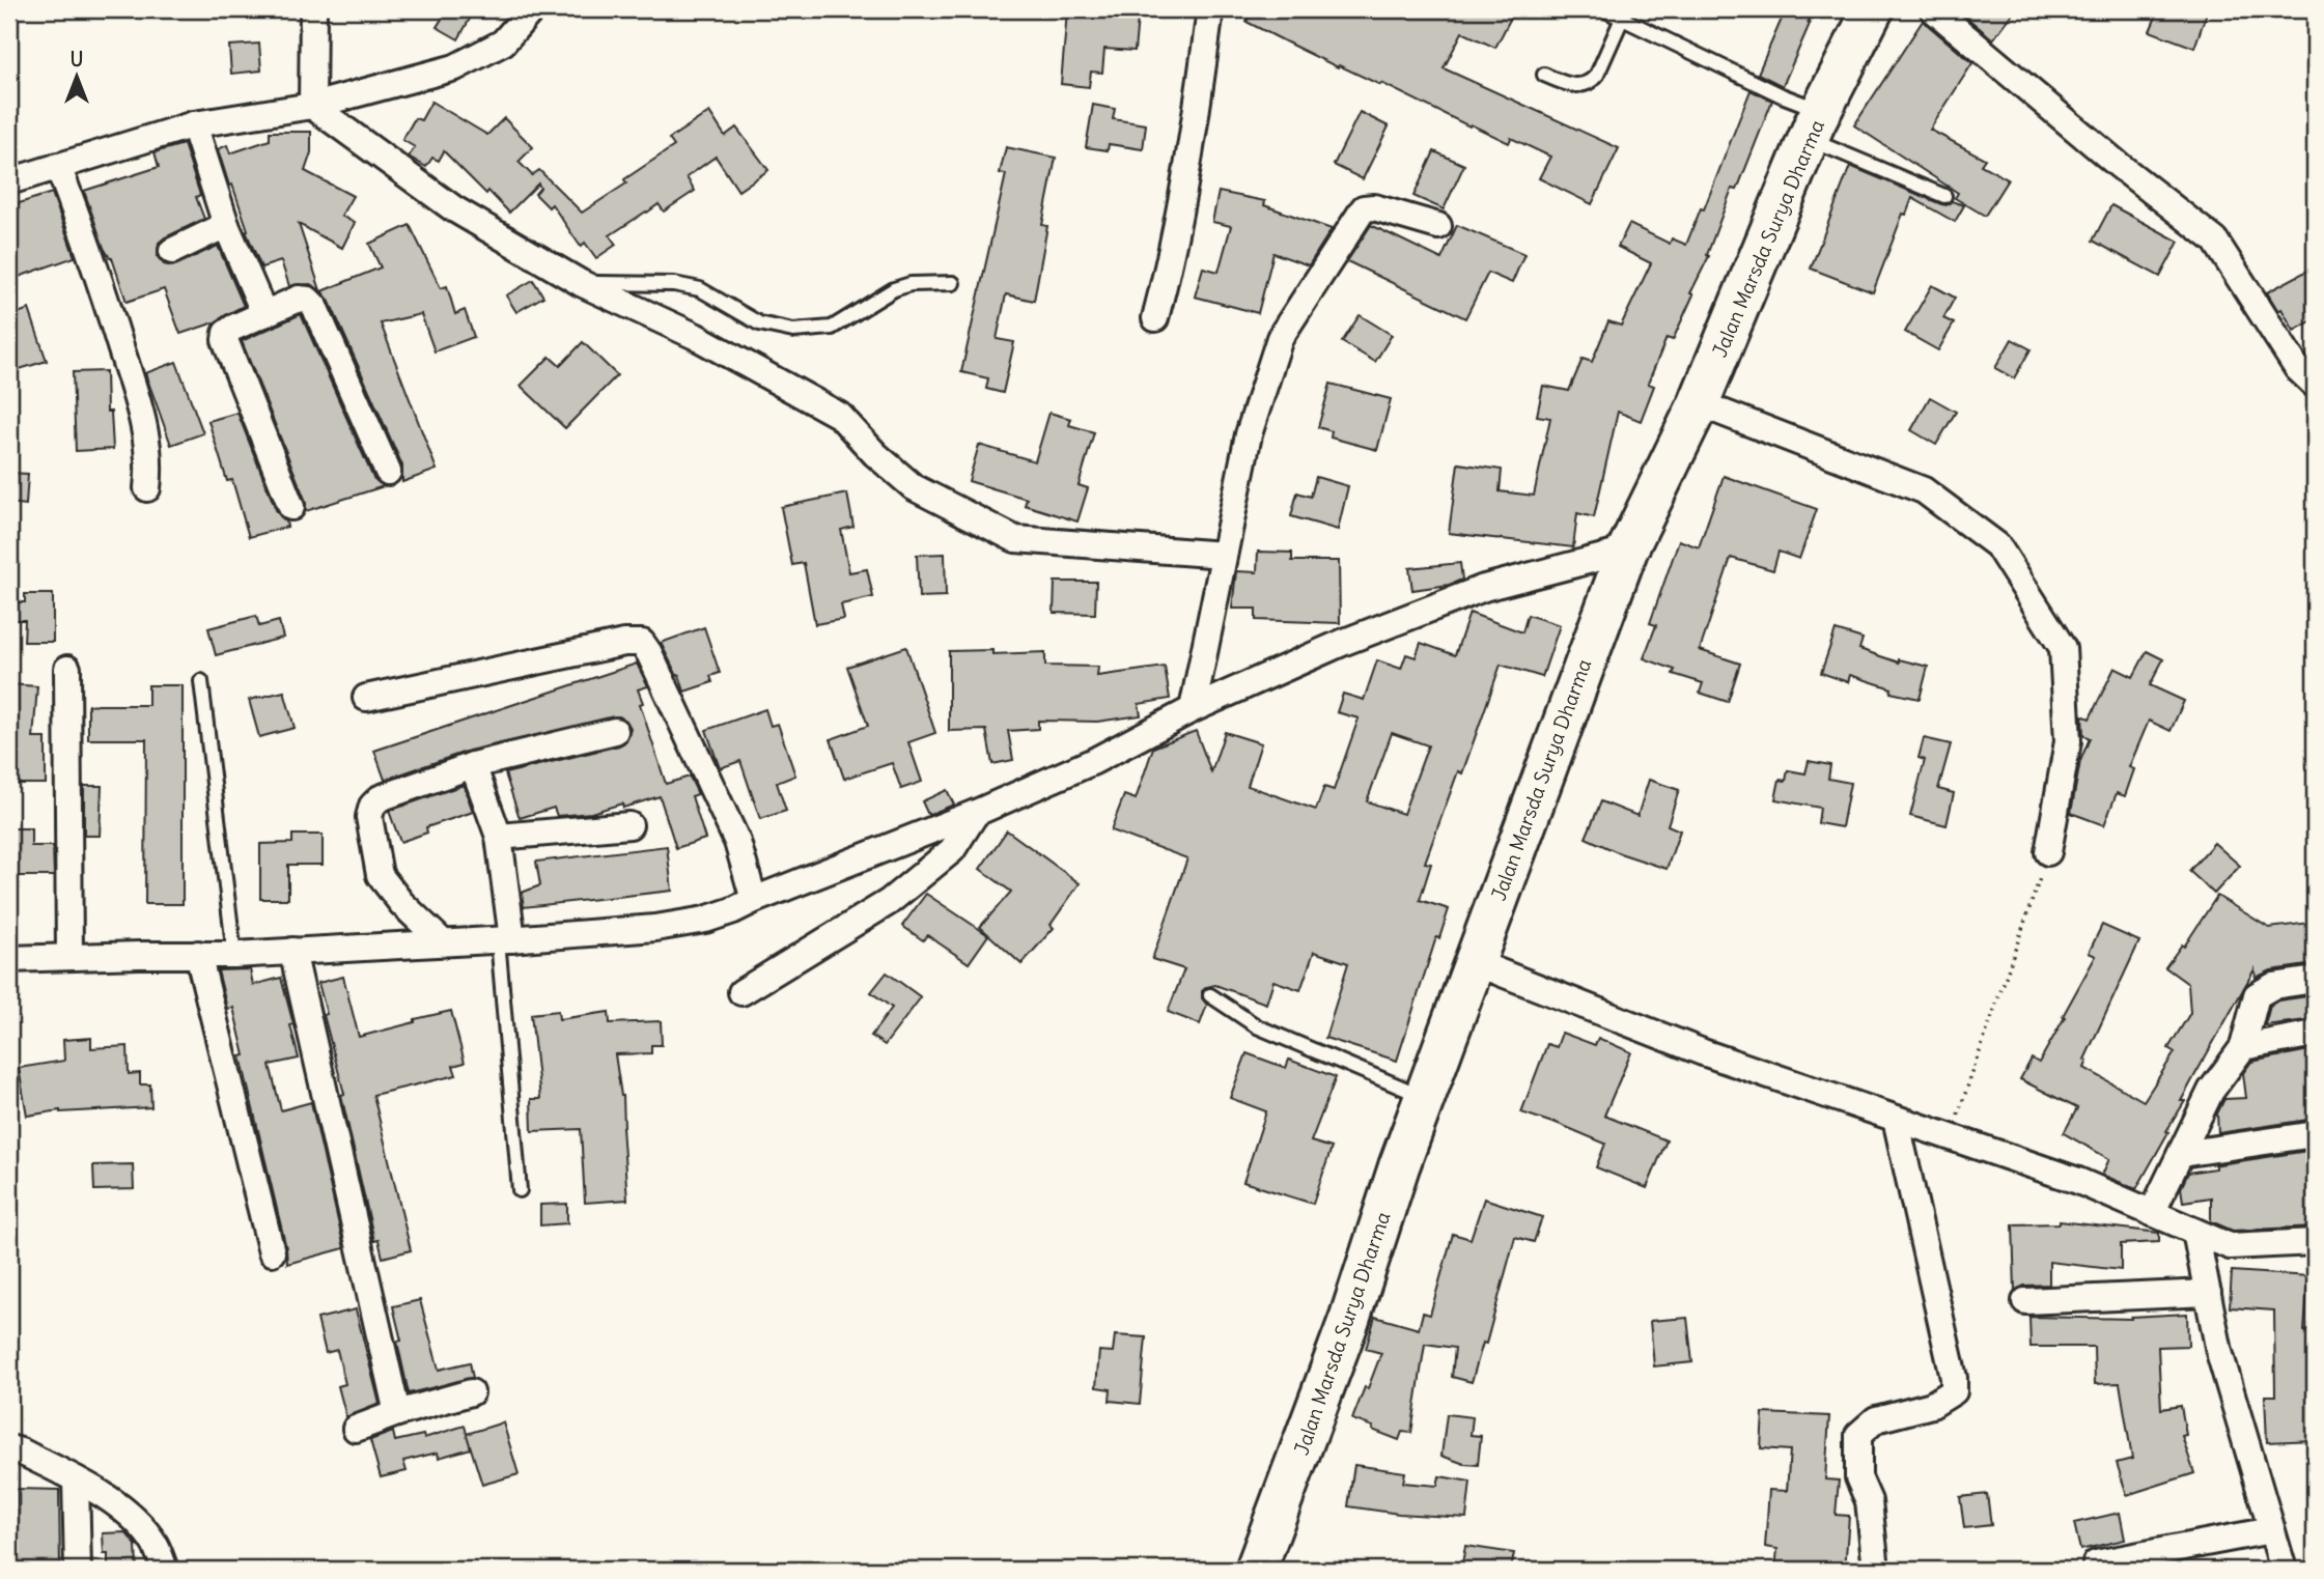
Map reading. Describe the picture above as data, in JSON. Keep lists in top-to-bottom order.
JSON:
{
  "streets": {
    "highway": ["Jalan Marsda Surya Dharma"]
  },
  "north": "top"
}
